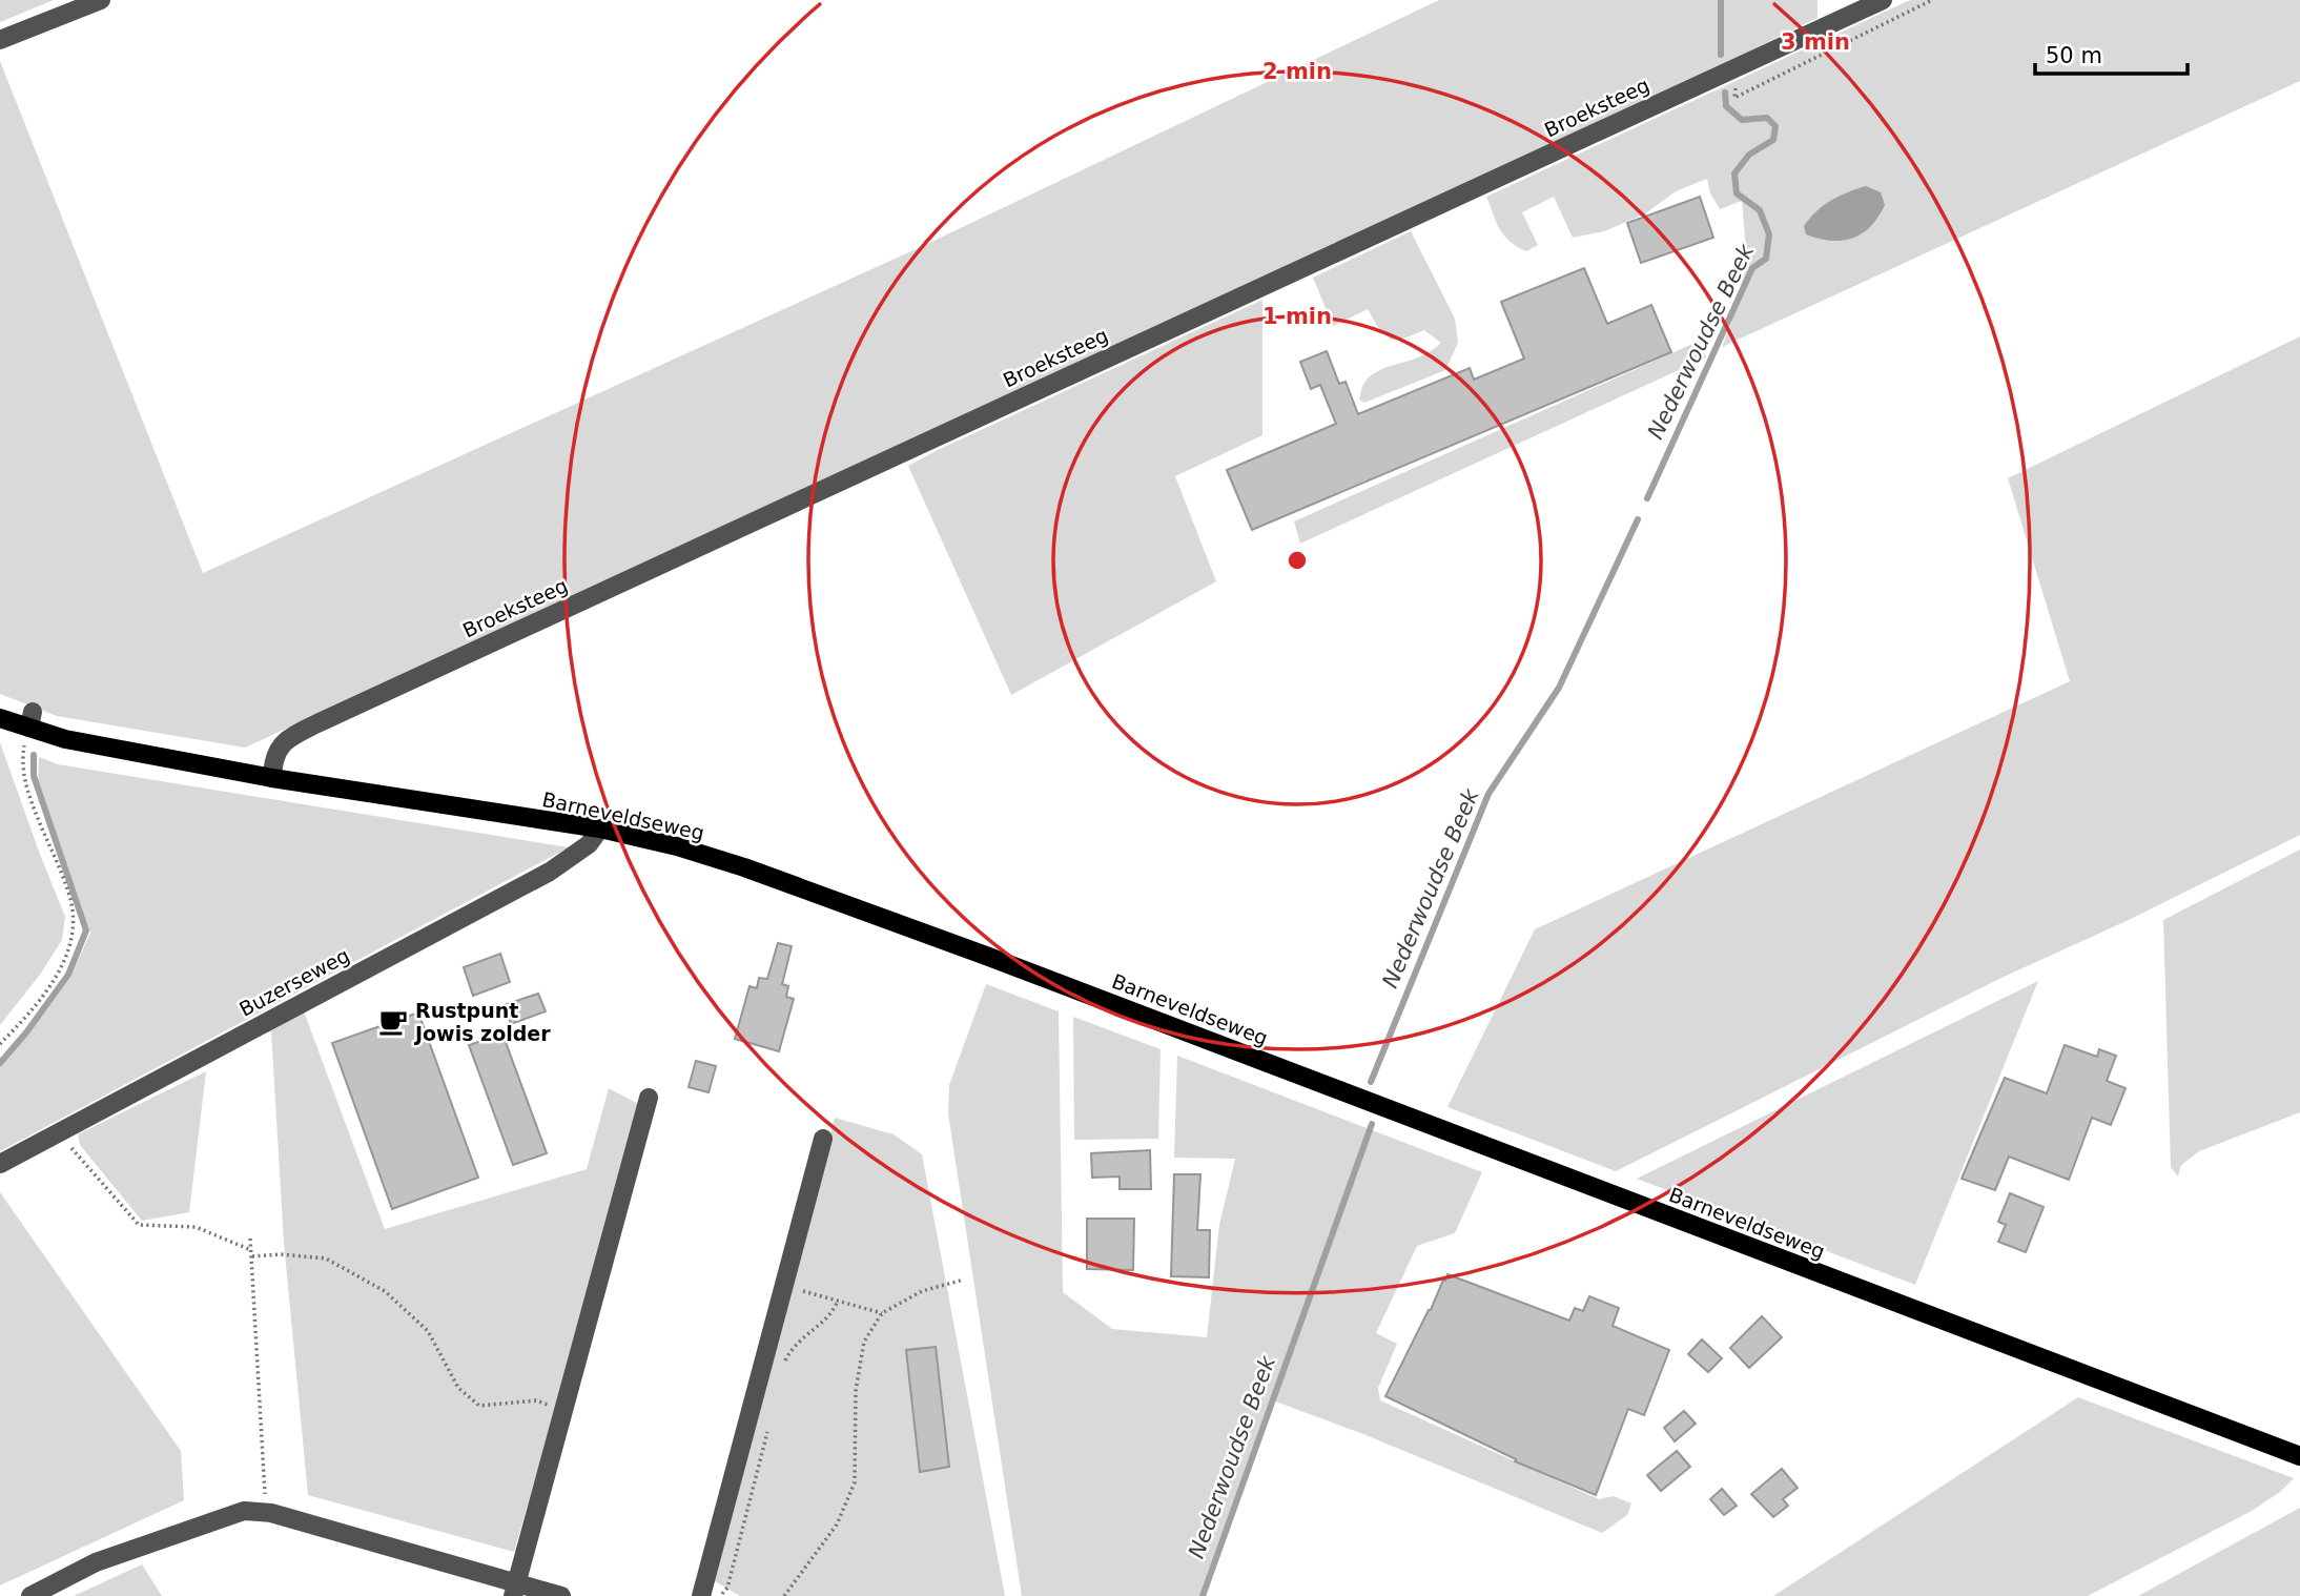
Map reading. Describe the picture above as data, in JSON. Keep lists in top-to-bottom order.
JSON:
{
  "streets": {
    "main road": ["Barneveldseweg"],
    "street": ["Broeksteeg", "Buzerseweg"]
  },
  "crossings": [
    ["Broeksteeg", "Barneveldseweg"],
    ["Barneveldseweg", "Buzerseweg"]
  ],
  "water": ["Nederwoudse Beek"],
  "places": {
    "cafe": ["Rustpunt Jowis zolder"]
  },
  "scale_bar": "50 m",
  "rings": ["3 min", "2 min", "1 min"]
}
